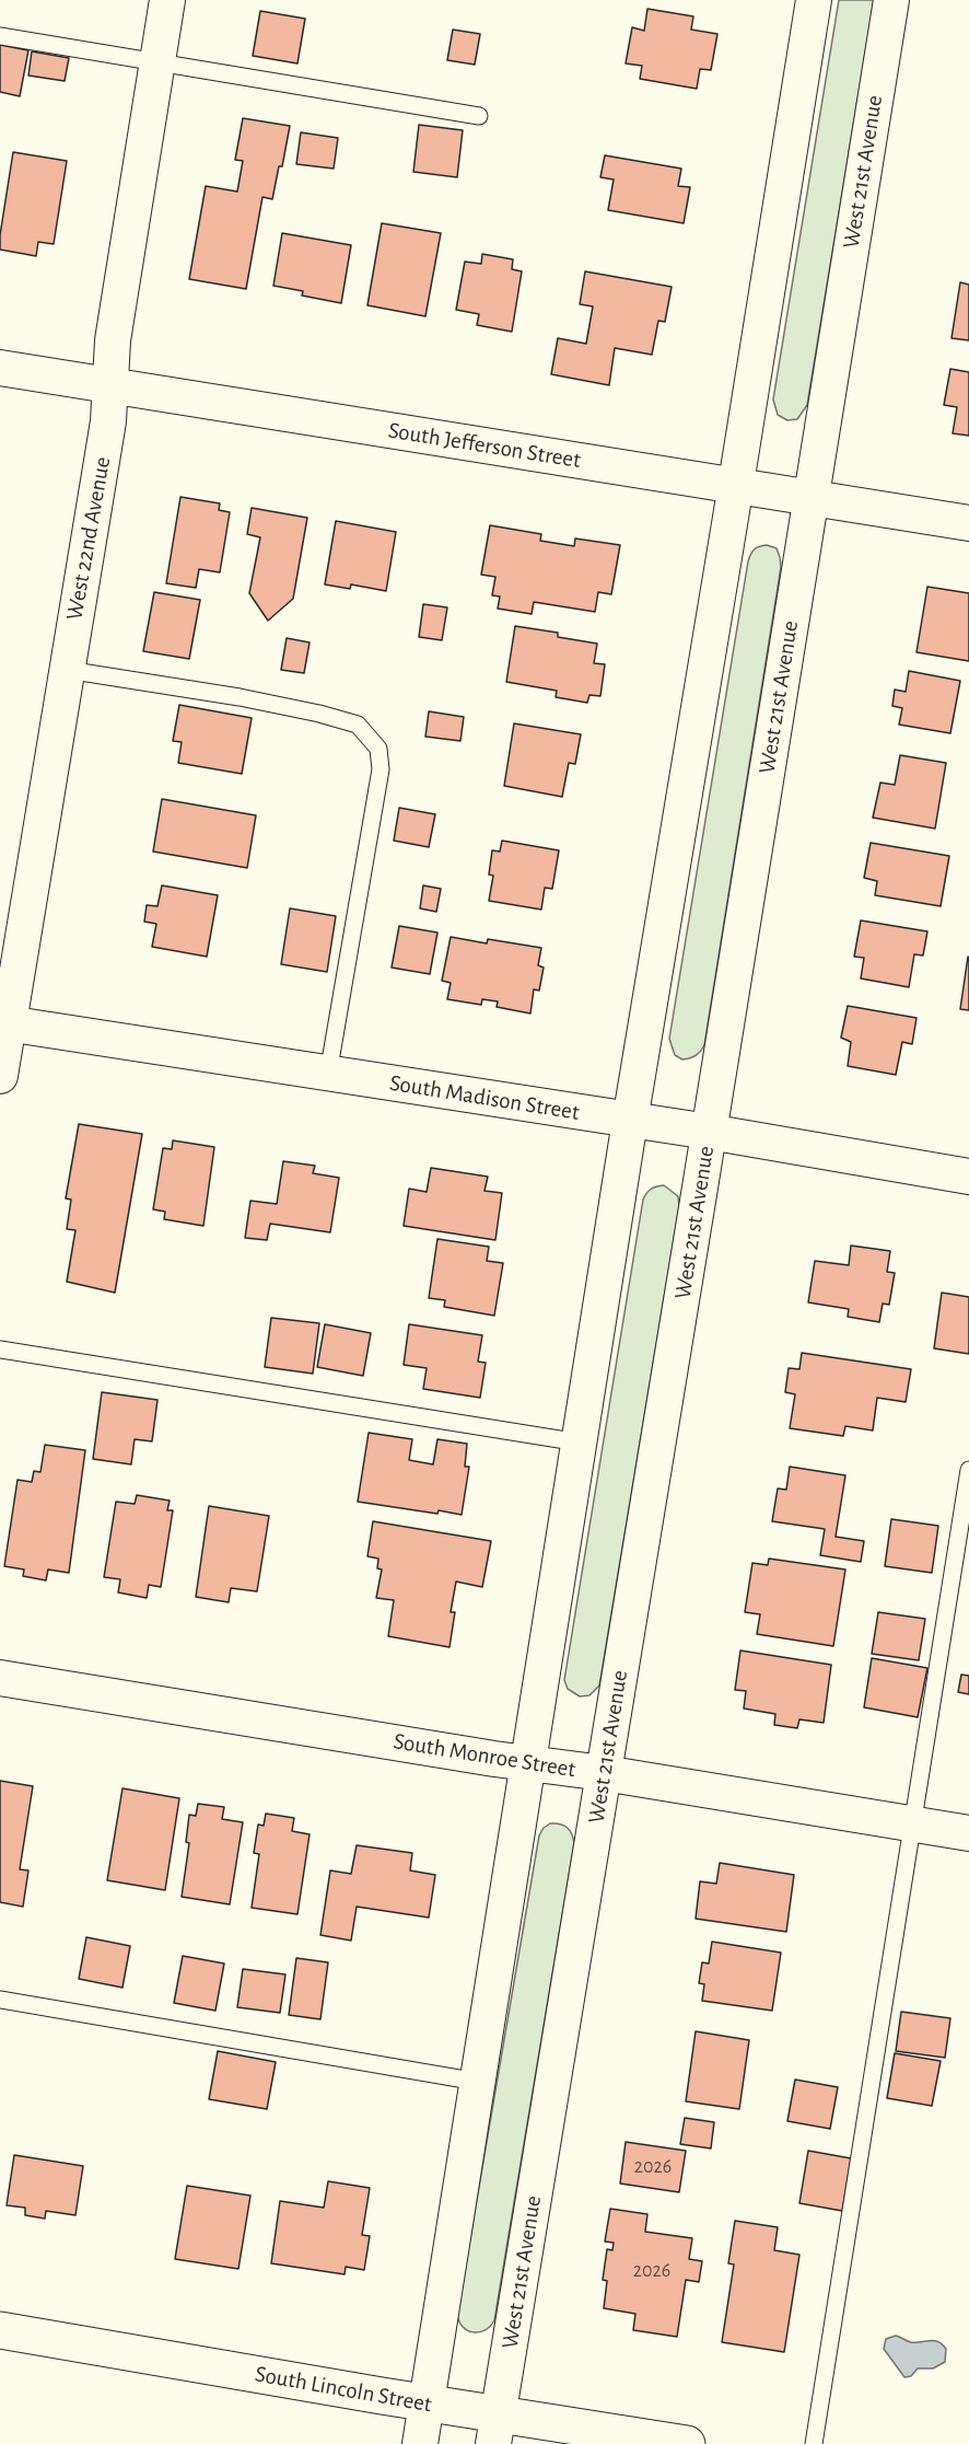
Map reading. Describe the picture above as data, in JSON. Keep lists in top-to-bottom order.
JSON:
{
  "streets": {
    "street": [
      "West 21st Avenue",
      "South Jefferson Street",
      "West 22nd Avenue",
      "South Madison Street",
      "South Monroe Street",
      "South Lincoln Street"
    ]
  },
  "crossings": [
    ["West 21st Avenue", "South Jefferson Street"],
    ["West 21st Avenue", "South Madison Street"],
    ["West 21st Avenue", "South Monroe Street"],
    ["West 21st Avenue", "South Lincoln Street"],
    ["South Jefferson Street", "West 22nd Avenue"],
    ["West 22nd Avenue", "South Madison Street"]
  ],
  "house_numbers": ["2026", "2026"]
}
